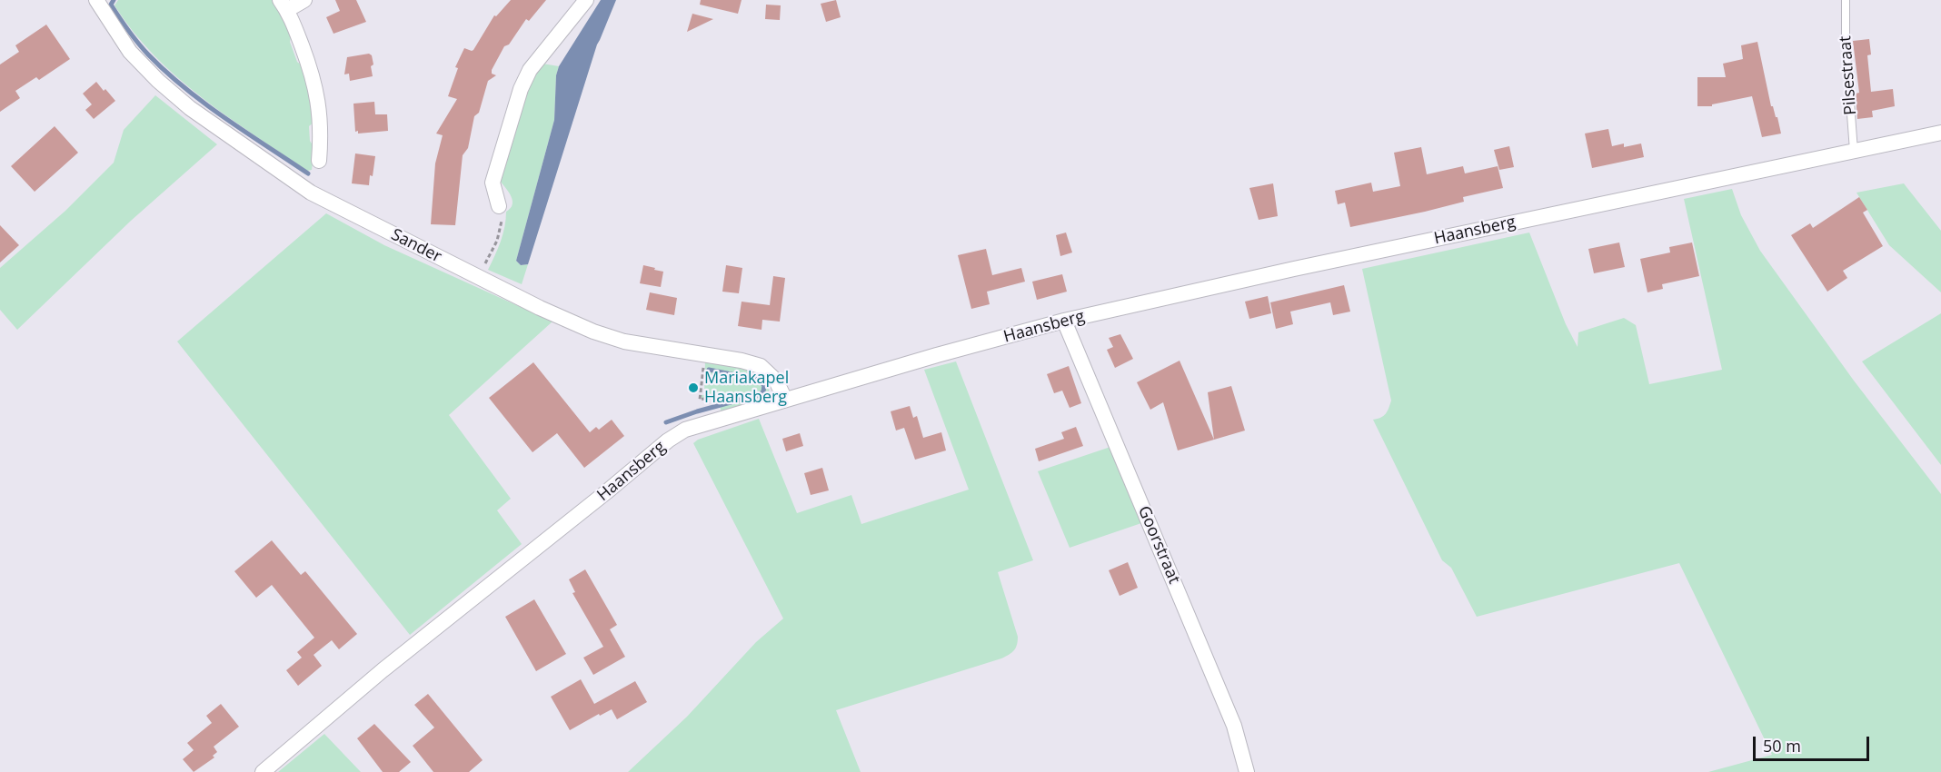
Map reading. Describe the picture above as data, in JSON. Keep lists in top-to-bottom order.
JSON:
{
  "streets": {
    "street": ["Haansberg", "Sander", "Goorstraat"],
    "lane": ["Pilsestraat"]
  },
  "crossings": [
    ["Pilsestraat", "Haansberg"],
    ["Haansberg", "Sander"],
    ["Haansberg", "Goorstraat"]
  ],
  "places": ["Mariakapel Haansberg"],
  "scale_bar": "50 m"
}
